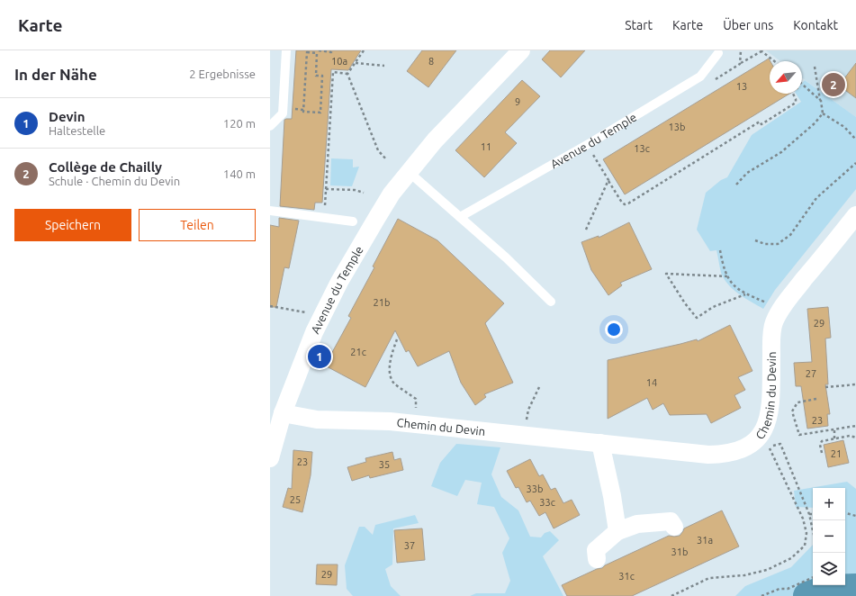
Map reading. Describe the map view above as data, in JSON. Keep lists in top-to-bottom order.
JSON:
{
  "streets": {
    "street": ["Avenue du Temple", "Chemin du Devin"]
  },
  "crossings": [
    ["Avenue du Temple", "Chemin du Devin"]
  ],
  "house_numbers": [
    "10a",
    "8",
    "13",
    "9",
    "13b",
    "11",
    "13c",
    "21b",
    "29",
    "21c",
    "27",
    "14",
    "23",
    "21",
    "23",
    "35",
    "33b",
    "25",
    "33c",
    "31a",
    "37",
    "31b",
    "29",
    "31c"
  ],
  "north": "bottom left",
  "page": {
    "header": "Karte",
    "nav": [
      "Start",
      "Karte",
      "Über uns",
      "Kontakt"
    ],
    "heading": ["In der Nähe", "2 Ergebnisse"],
    "pins": ["2", "1"],
    "list": [
      {
        "mark": "1",
        "name": "Devin",
        "note": "Haltestelle",
        "value": "120 m"
      },
      {
        "mark": "2",
        "name": "Collège de Chailly",
        "note": "Schule · Chemin du Devin",
        "value": "140 m"
      }
    ],
    "buttons": ["Speichern", "Teilen"],
    "map_buttons": ["+", "−"]
  }
}
